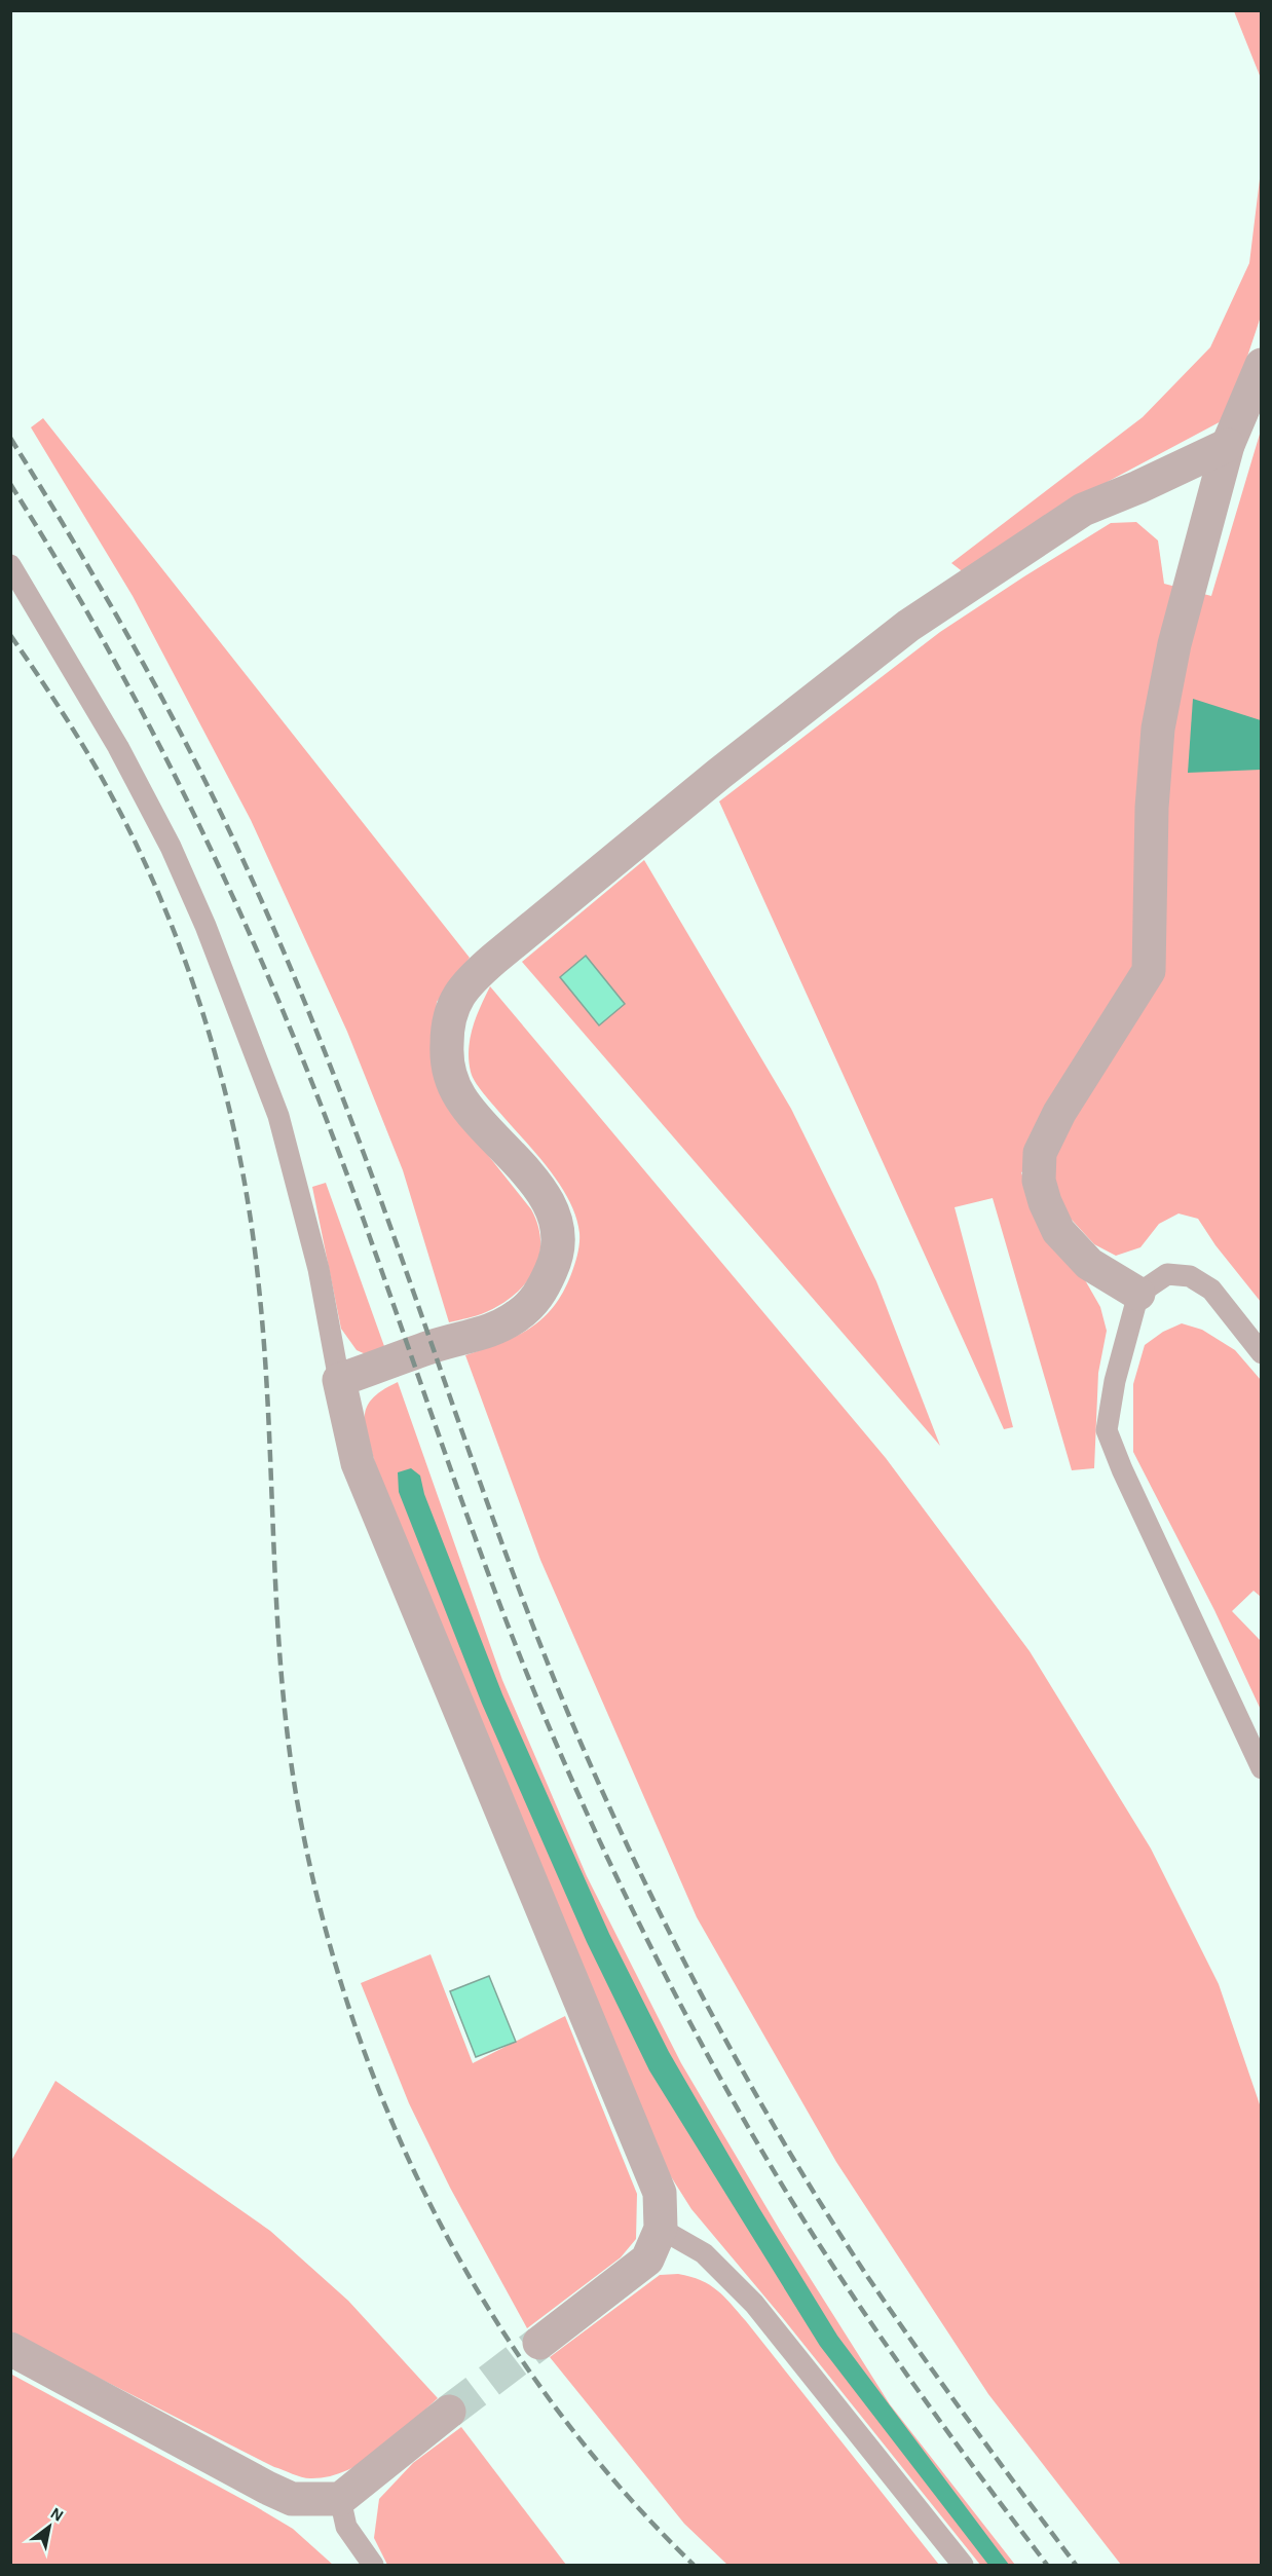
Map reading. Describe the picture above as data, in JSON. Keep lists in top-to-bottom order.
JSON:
{
  "north": "top right"
}
